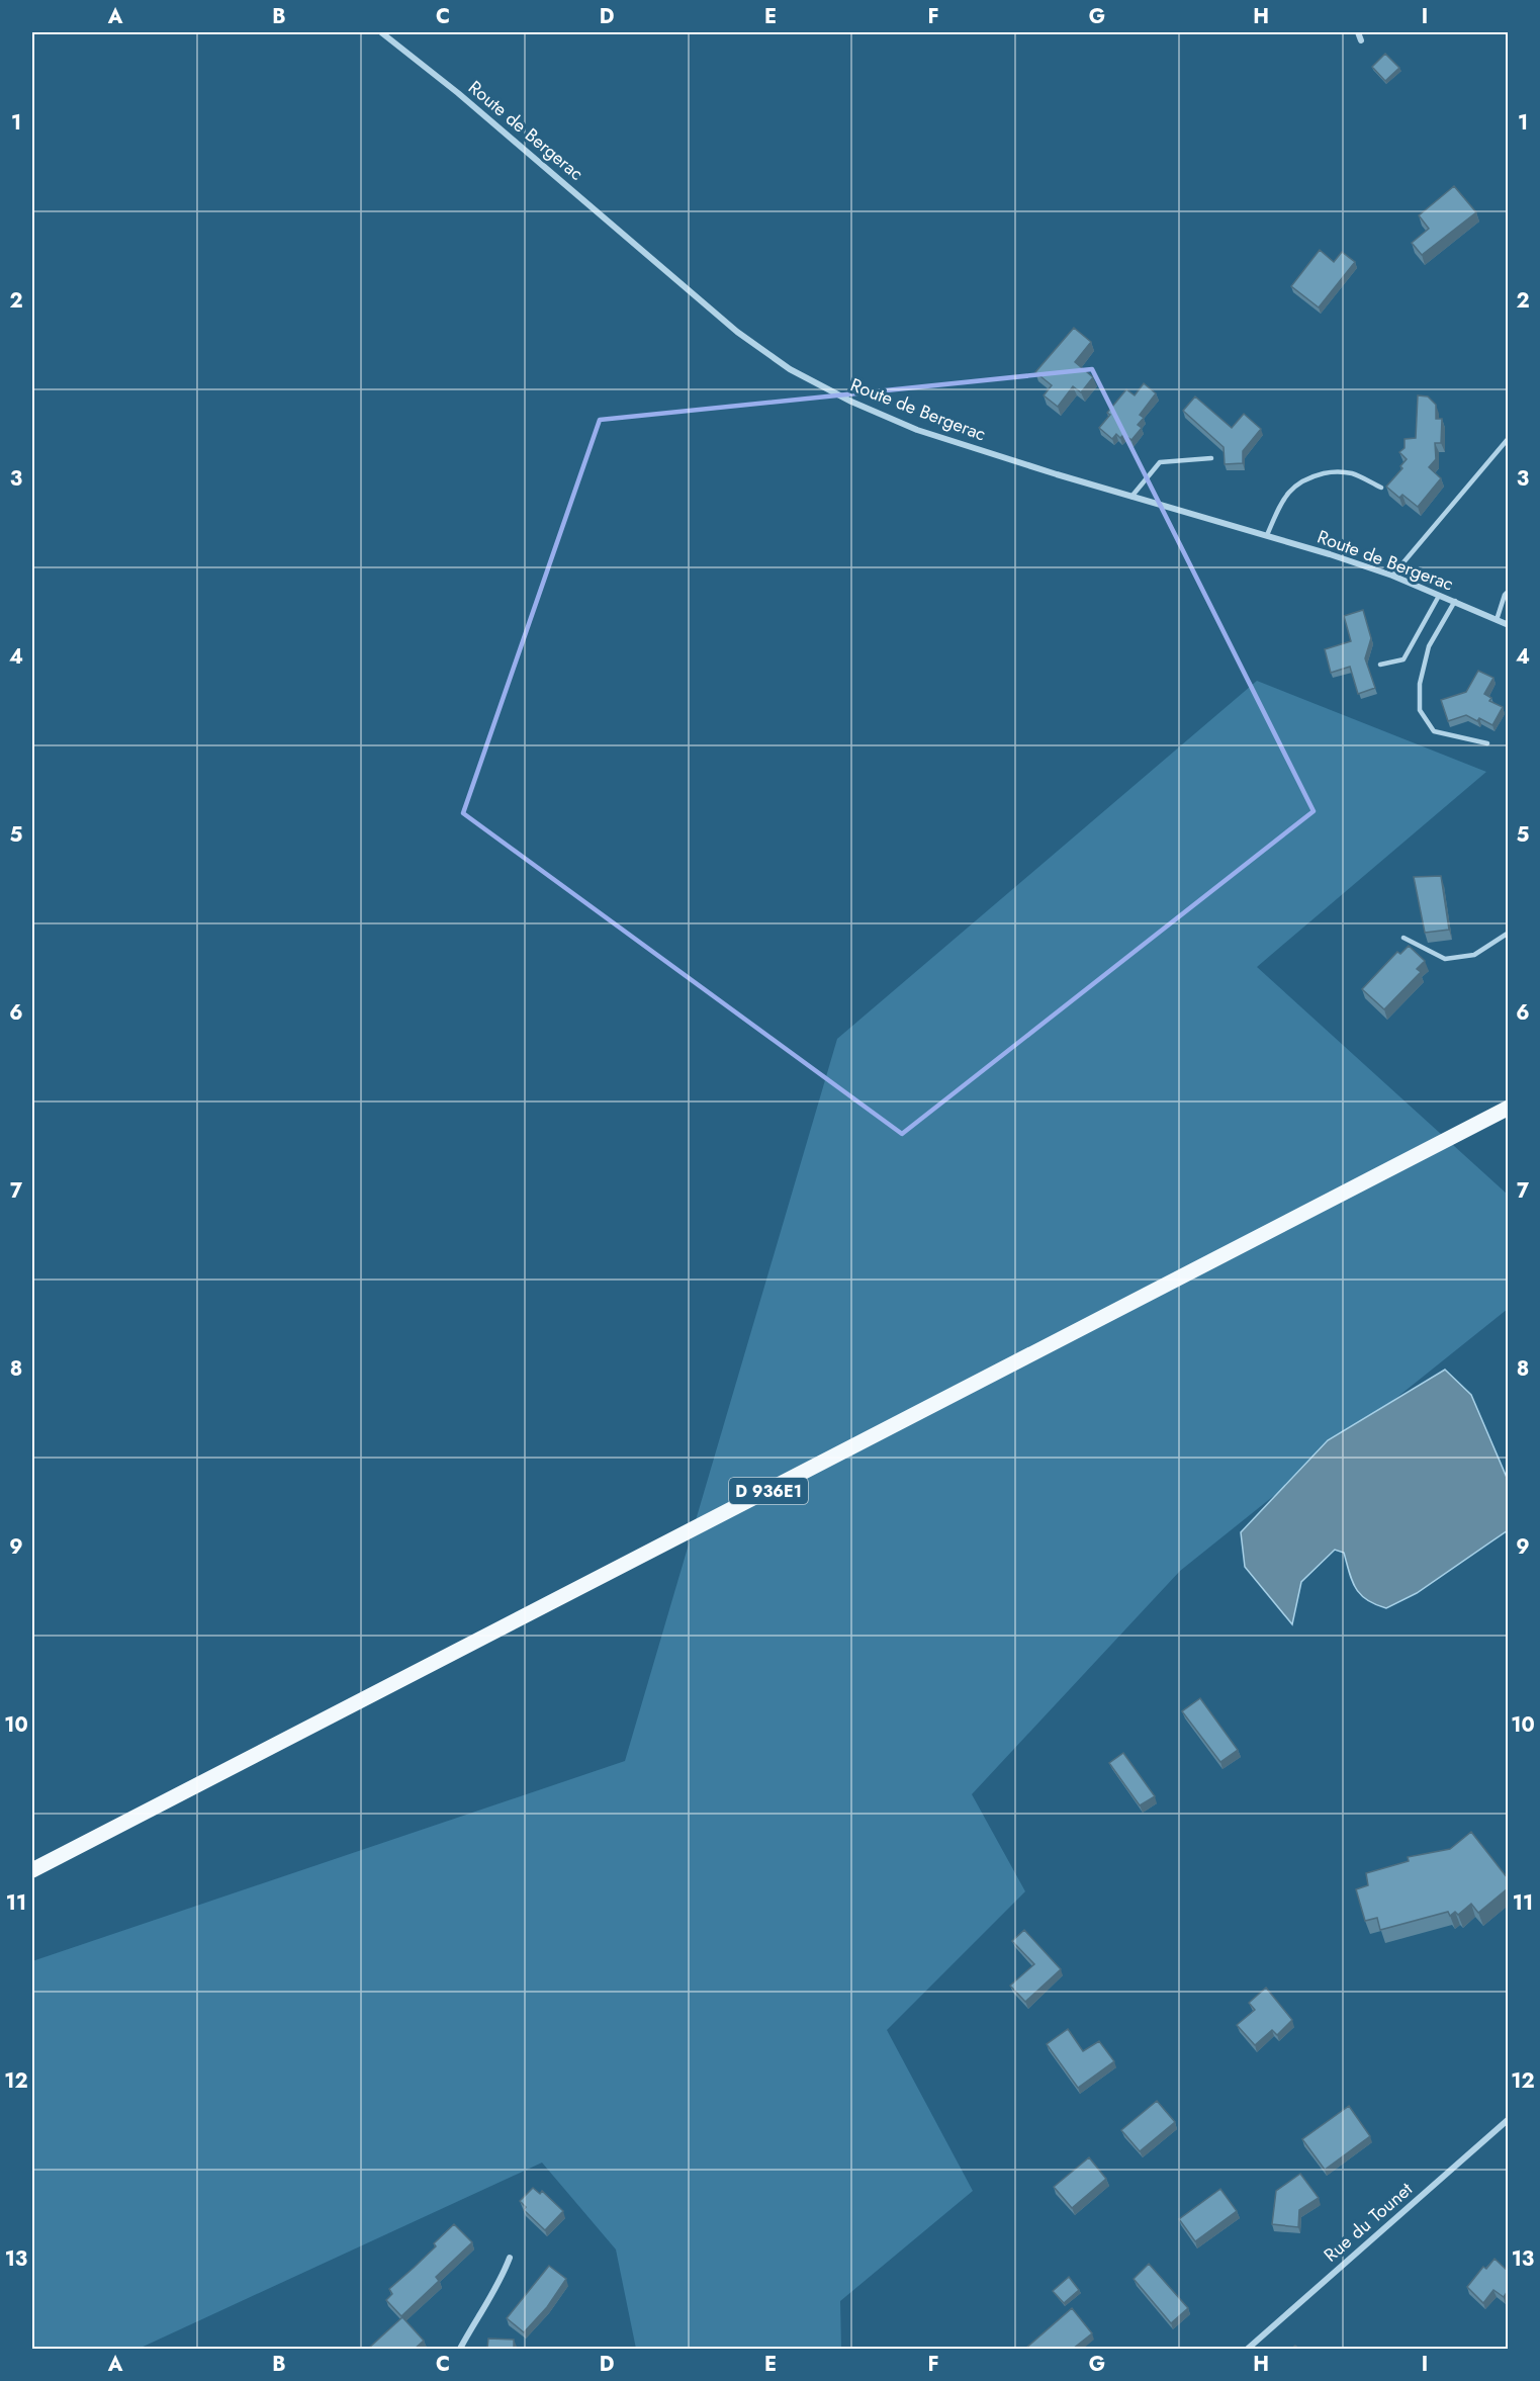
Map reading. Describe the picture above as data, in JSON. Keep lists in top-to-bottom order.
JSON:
{
  "streets": {
    "main road": ["D 936E1"],
    "street": ["Route de Bergerac", "Rue du Tounet"]
  },
  "grid": {
    "columns": [
      "A",
      "B",
      "C",
      "D",
      "E",
      "F",
      "G",
      "H",
      "I"
    ],
    "rows": [
      "1",
      "2",
      "3",
      "4",
      "5",
      "6",
      "7",
      "8",
      "9",
      "10",
      "11",
      "12",
      "13"
    ]
  }
}
